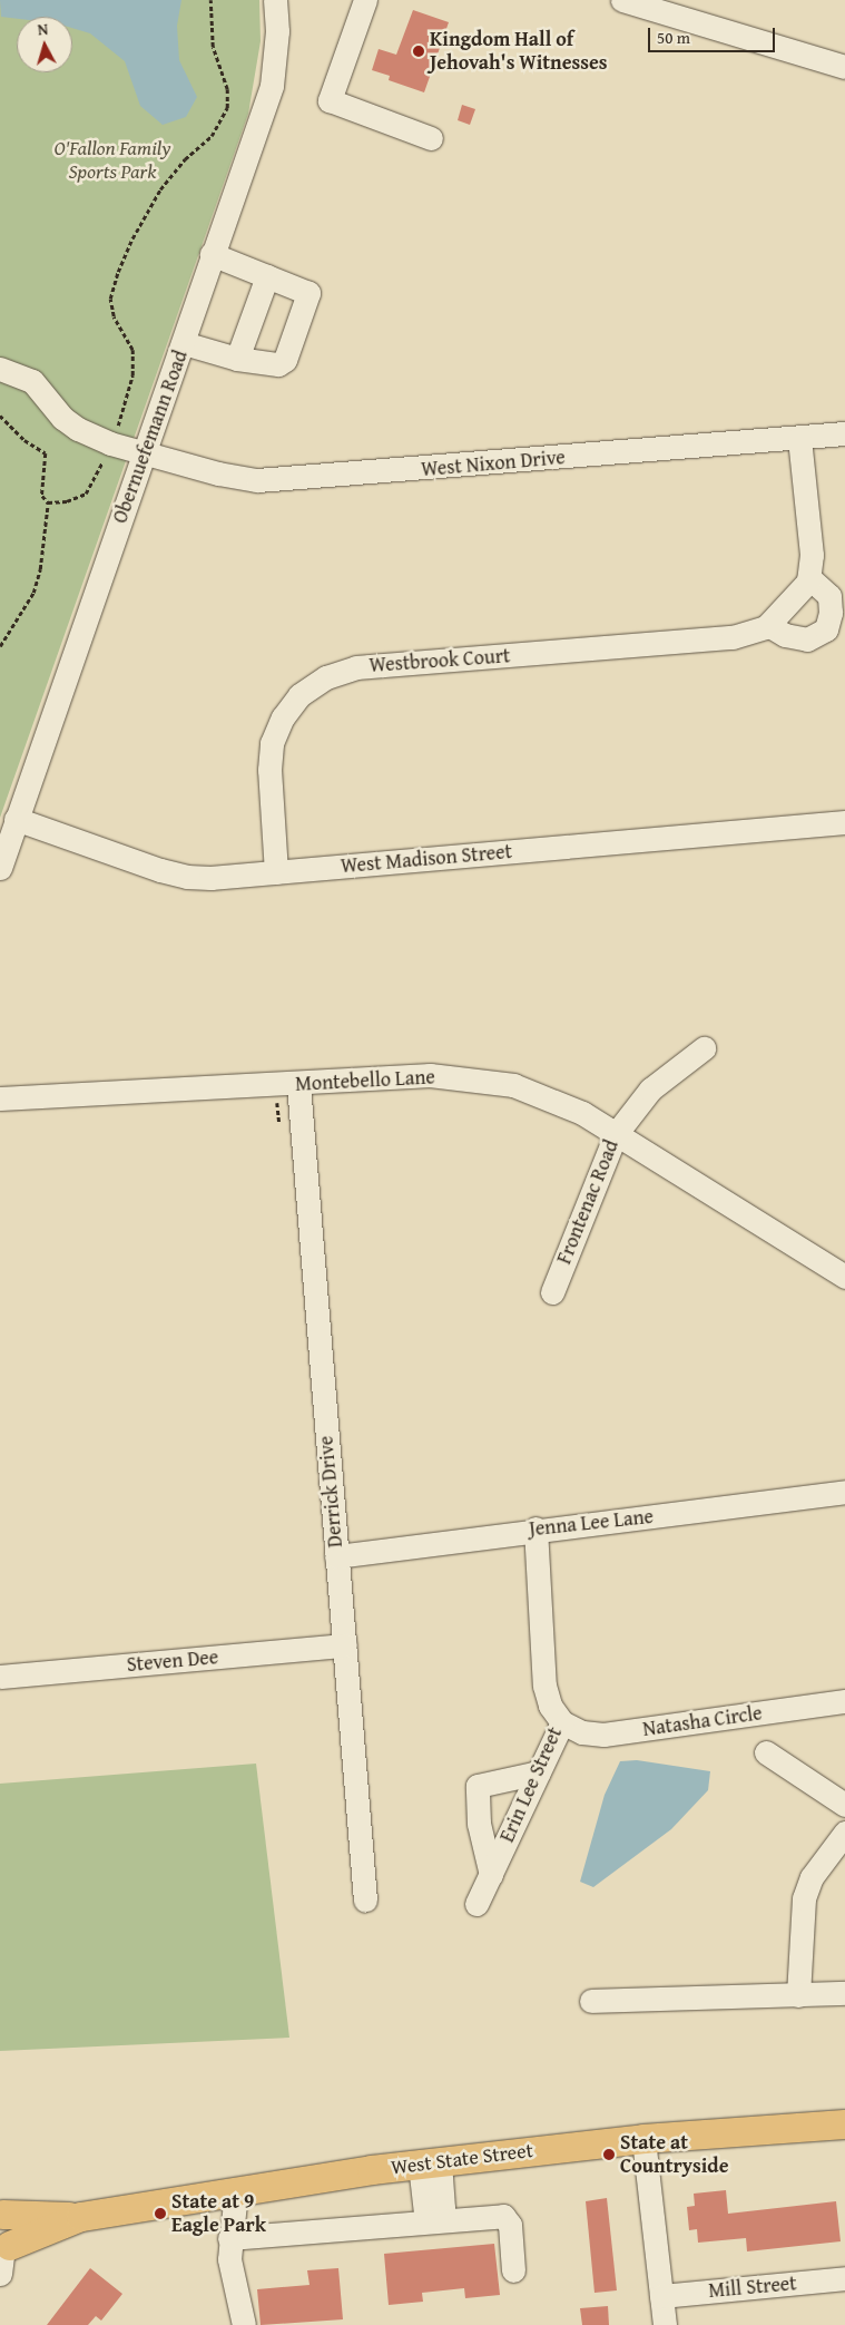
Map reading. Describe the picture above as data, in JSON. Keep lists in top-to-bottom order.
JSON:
{
  "streets": {
    "main road": ["West State Street"],
    "street": [
      "Obernuefemann Road",
      "West Nixon Drive",
      "Westbrook Court",
      "West Madison Street",
      "Montebello Lane",
      "Frontenac Road",
      "Derrick Drive",
      "Jenna Lee Lane",
      "Steven Dee",
      "Natasha Circle",
      "Erin Lee Street",
      "Mill Street"
    ]
  },
  "crossings": [
    ["Obernuefemann Road", "West Nixon Drive"],
    ["Obernuefemann Road", "West Madison Street"],
    ["Westbrook Court", "West Madison Street"],
    ["Montebello Lane", "Frontenac Road"],
    ["Montebello Lane", "Derrick Drive"],
    ["Derrick Drive", "Jenna Lee Lane"],
    ["Derrick Drive", "Steven Dee"],
    ["Jenna Lee Lane", "Erin Lee Street"],
    ["Natasha Circle", "Erin Lee Street"]
  ],
  "parks": ["O'Fallon Family Sports Park"],
  "places": ["Kingdom Hall of Jehovah's Witnesses", "State at Countryside", "State at 9 Eagle Park"],
  "scale_bar": "50 m",
  "north": "top"
}
